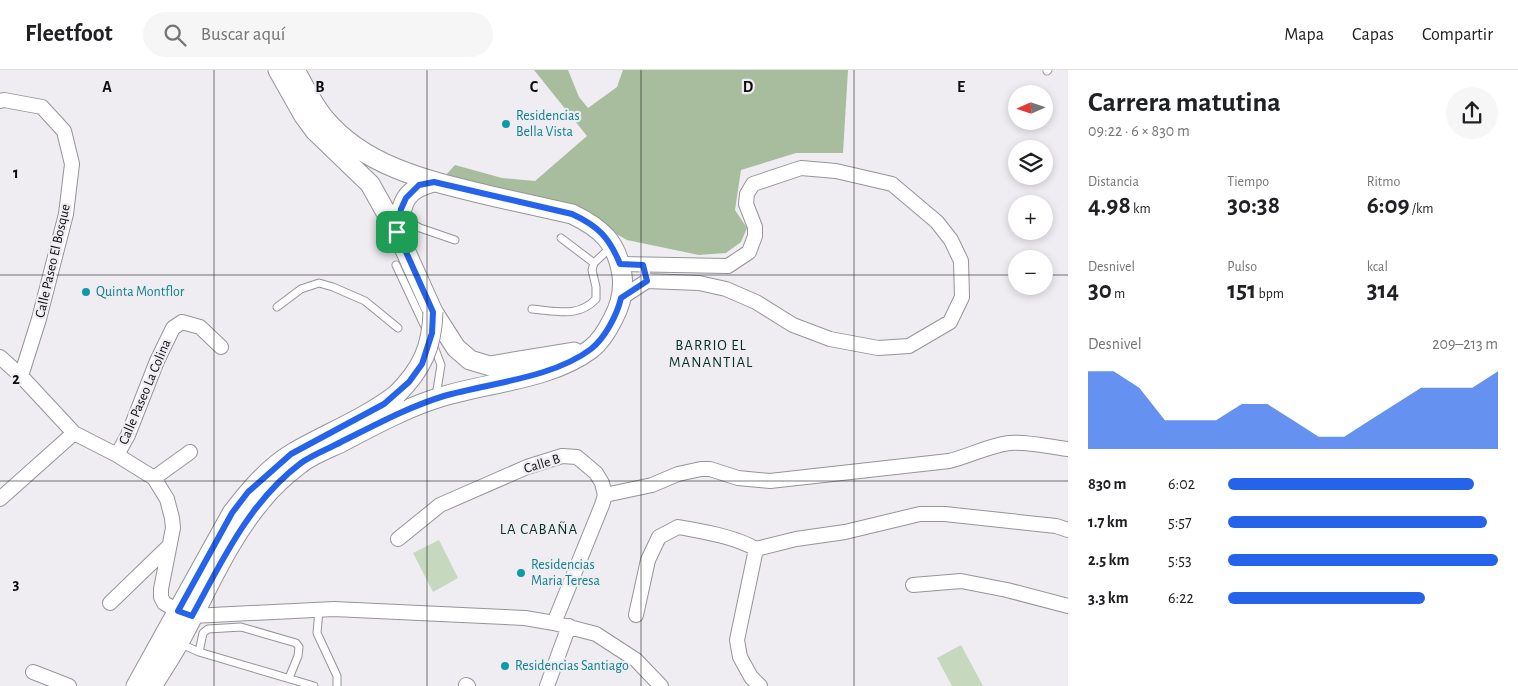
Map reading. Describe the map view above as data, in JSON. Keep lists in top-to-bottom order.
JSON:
{
  "streets": {
    "street": ["Calle Paseo El Bosque", "Calle Paseo La Colina", "Calle B"]
  },
  "districts": ["BARRIO EL MANANTIAL", "LA CABAÑA"],
  "places": [
    "Residencias Bella Vista",
    "Quinta Montflor",
    "Residencias Maria Teresa",
    "Residencias Santiago"
  ],
  "north": "left",
  "page": {
    "header": "Fleetfoot",
    "search": "Buscar aquí",
    "nav": ["Mapa", "Capas", "Compartir"],
    "heading": ["Carrera matutina", "09:22 · 6 × 830 m"],
    "map_buttons": ["+", "−"],
    "stats": [
      ["Distancia", "4.98 km"],
      ["Tiempo", "30:38"],
      ["Ritmo", "6:09 /km"],
      ["Desnivel", "30 m"],
      ["Pulso", "151 bpm"],
      ["kcal", "314"]
    ],
    "chart": ["Desnivel", "209–213 m"],
    "list": [
      {
        "name": "830 m",
        "note": "6:02"
      },
      {
        "name": "1.7 km",
        "note": "5:57"
      },
      {
        "name": "2.5 km",
        "note": "5:53"
      },
      {
        "name": "3.3 km",
        "note": "6:22"
      }
    ]
  },
  "grid": {
    "columns": [
      "A",
      "B",
      "C",
      "D",
      "E"
    ],
    "rows": ["1", "2", "3"]
  }
}
